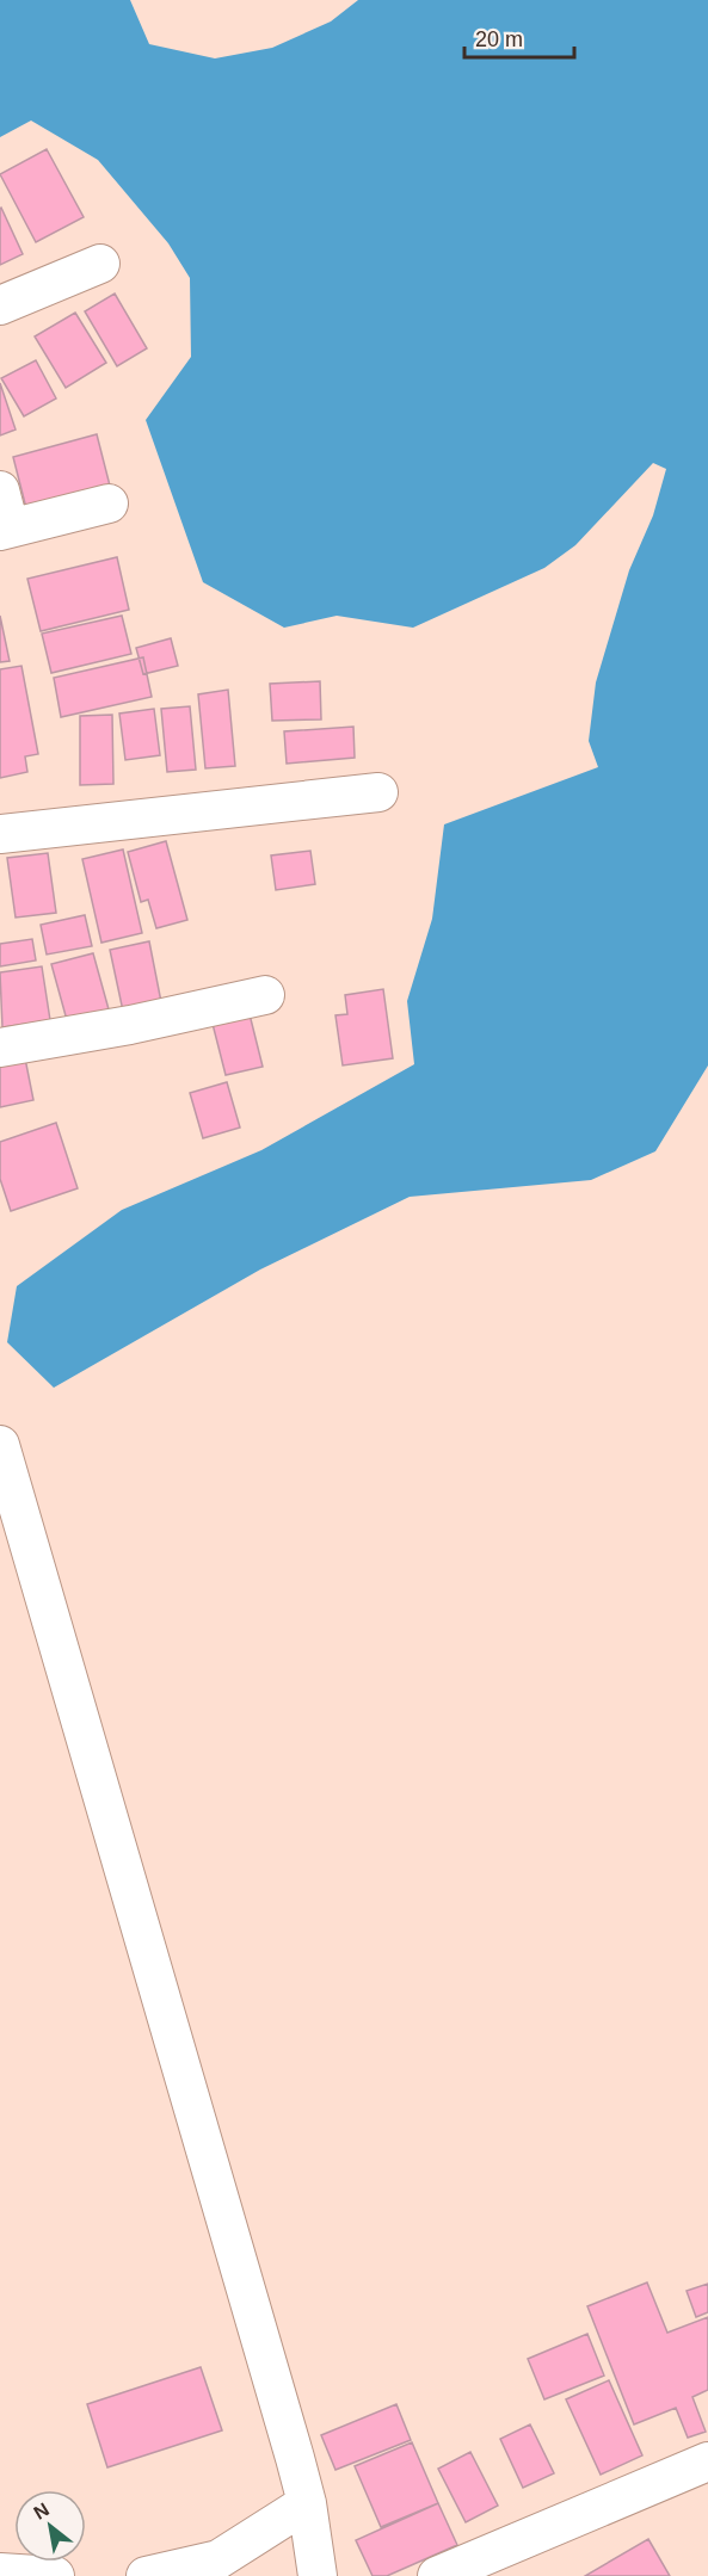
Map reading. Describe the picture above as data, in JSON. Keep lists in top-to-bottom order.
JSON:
{
  "scale_bar": "20 m",
  "north": "top left"
}
